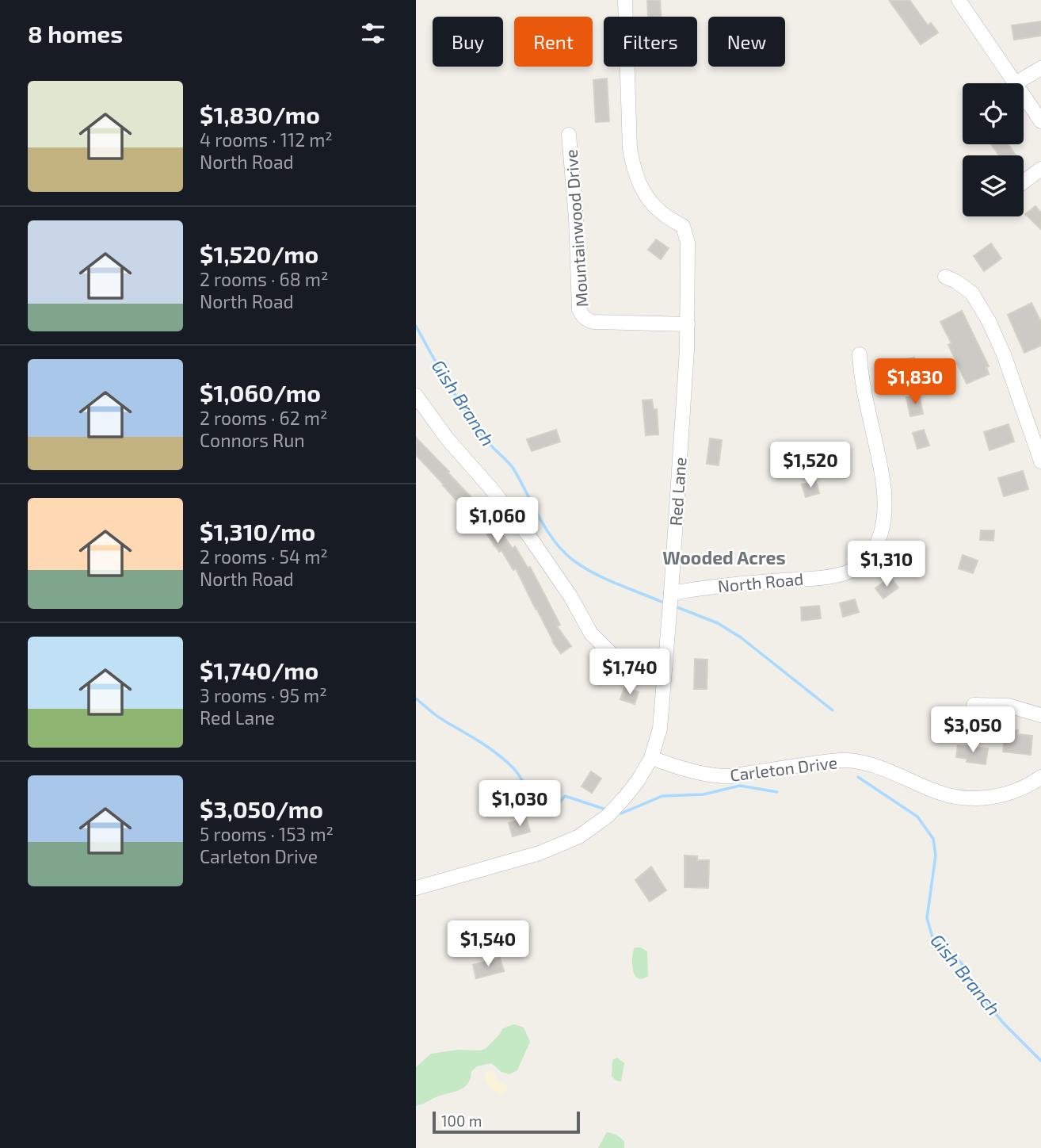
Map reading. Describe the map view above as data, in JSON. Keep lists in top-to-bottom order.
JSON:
{
  "streets": {
    "street": [
      "Mountainwood Drive",
      "Red Lane",
      "North Road",
      "Carleton Drive"
    ]
  },
  "crossings": [
    ["Mountainwood Drive", "Red Lane"],
    ["Red Lane", "North Road"],
    ["Red Lane", "Carleton Drive"]
  ],
  "districts": ["Wooded Acres"],
  "water": ["Gish Branch"],
  "scale_bar": "100 m",
  "page": {
    "heading": "8 homes",
    "chip": [
      "Buy",
      "Rent",
      "Filters",
      "New"
    ],
    "list": [
      {
        "name": "$1,830/mo",
        "note": "4 rooms · 112 m² · North Road"
      },
      {
        "name": "$1,520/mo",
        "note": "2 rooms · 68 m² · North Road"
      },
      {
        "name": "$1,060/mo",
        "note": "2 rooms · 62 m² · Connors Run"
      },
      {
        "name": "$1,310/mo",
        "note": "2 rooms · 54 m² · North Road"
      },
      {
        "name": "$1,740/mo",
        "note": "3 rooms · 95 m² · Red Lane"
      },
      {
        "name": "$3,050/mo",
        "note": "5 rooms · 153 m² · Carleton Drive"
      }
    ],
    "price": [
      "$1,830",
      "$1,520",
      "$1,060",
      "$1,310",
      "$1,740",
      "$3,050",
      "$1,030",
      "$1,540"
    ],
    "scale": "100 m"
  }
}
